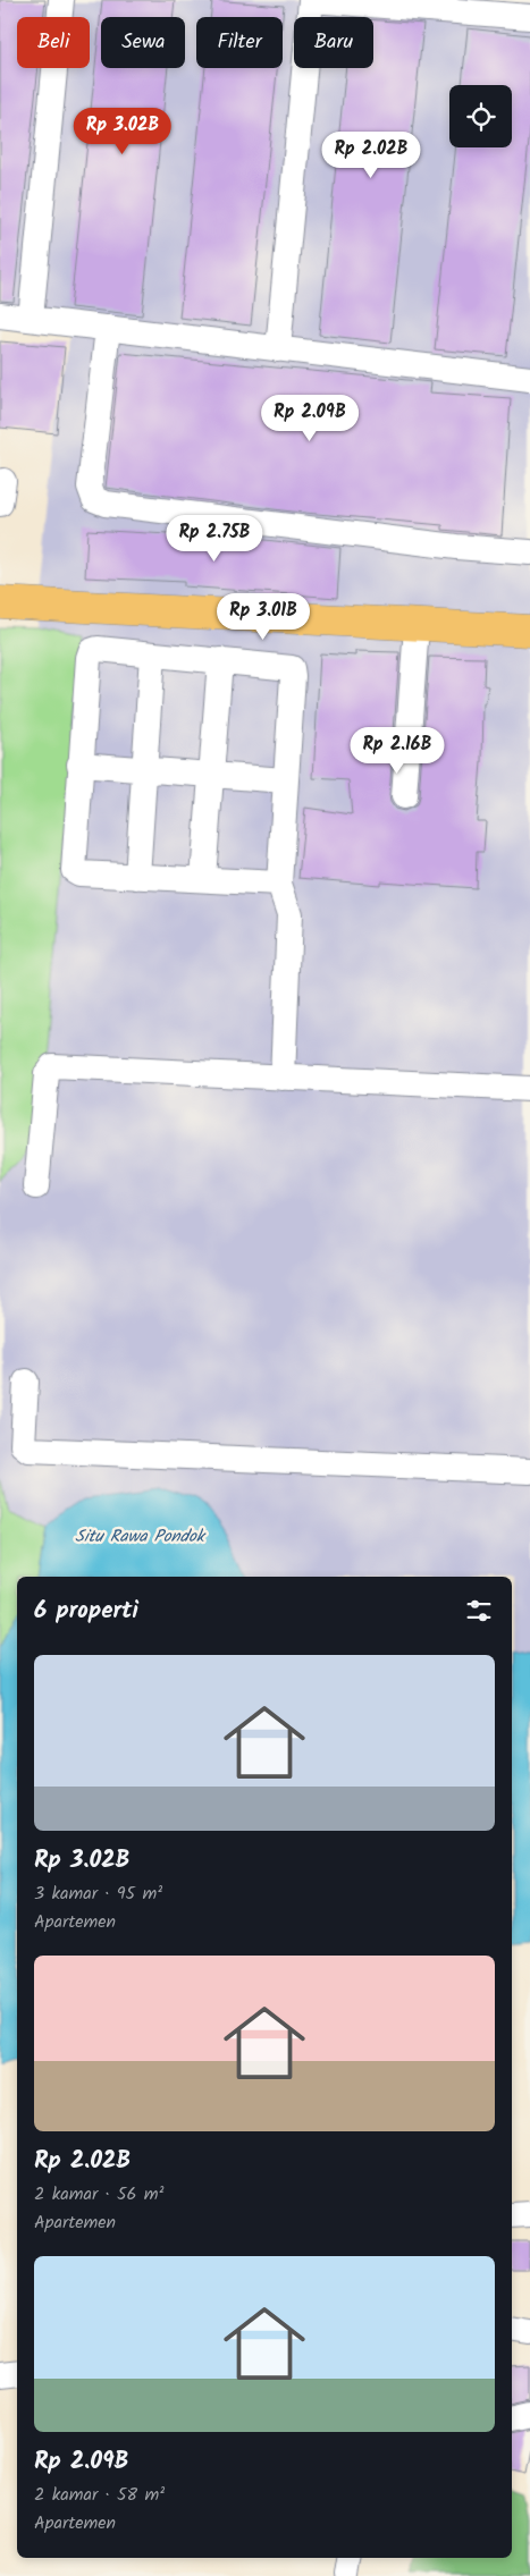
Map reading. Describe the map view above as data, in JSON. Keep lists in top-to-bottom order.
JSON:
{
  "water": ["Situ Rawa Pondok"],
  "page": {
    "chip": [
      "Beli",
      "Sewa",
      "Filter",
      "Baru"
    ],
    "price": [
      "Rp 3.02B",
      "Rp 2.02B",
      "Rp 2.09B",
      "Rp 2.75B",
      "Rp 3.01B",
      "Rp 2.16B"
    ],
    "heading": "6 properti",
    "list": [
      {
        "name": "Rp 3.02B",
        "note": "3 kamar · 95 m² · Apartemen"
      },
      {
        "name": "Rp 2.02B",
        "note": "2 kamar · 56 m² · Apartemen"
      },
      {
        "name": "Rp 2.09B",
        "note": "2 kamar · 58 m² · Apartemen"
      }
    ]
  }
}
